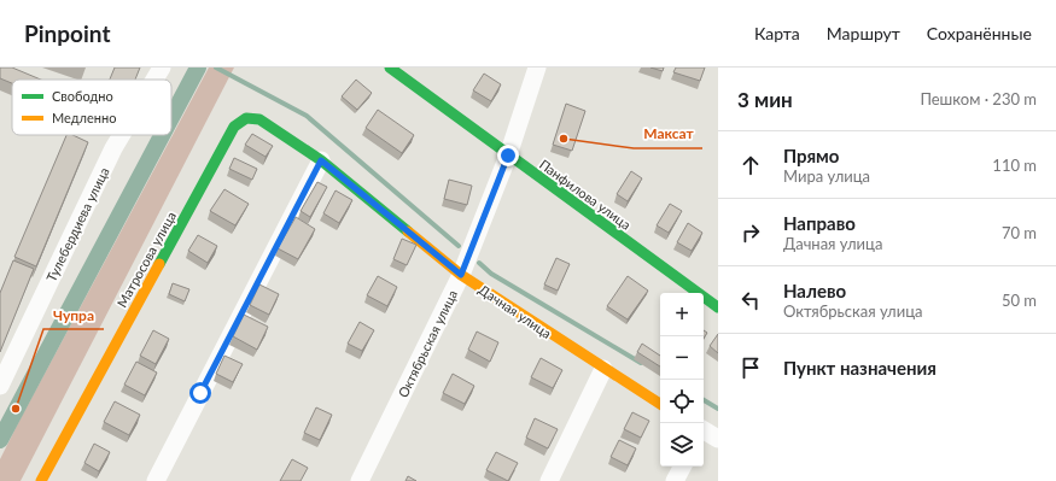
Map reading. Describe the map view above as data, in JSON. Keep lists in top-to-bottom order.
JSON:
{
  "streets": {
    "street": [
      "Панфилова улица",
      "Тулебердиева улица",
      "Матросова улица",
      "Дачная улица",
      "Октябрьская улица"
    ]
  },
  "crossings": [
    ["Панфилова улица", "Октябрьская улица"],
    ["Матросова улица", "Дачная улица"],
    ["Дачная улица", "Октябрьская улица"]
  ],
  "places": ["Максат", "Чупра"],
  "legend": ["Свободно", "Медленно"],
  "page": {
    "header": "Pinpoint",
    "nav": ["Карта", "Маршрут", "Сохранённые"],
    "heading": ["3 мин", "Пешком · 230 m"],
    "list": [
      ["Прямо", "Мира улица", "110 m"],
      ["Направо", "Дачная улица", "70 m"],
      ["Налево", "Октябрьская улица", "50 m"],
      "Пункт назначения"
    ],
    "map_buttons": ["+", "−"]
  }
}
